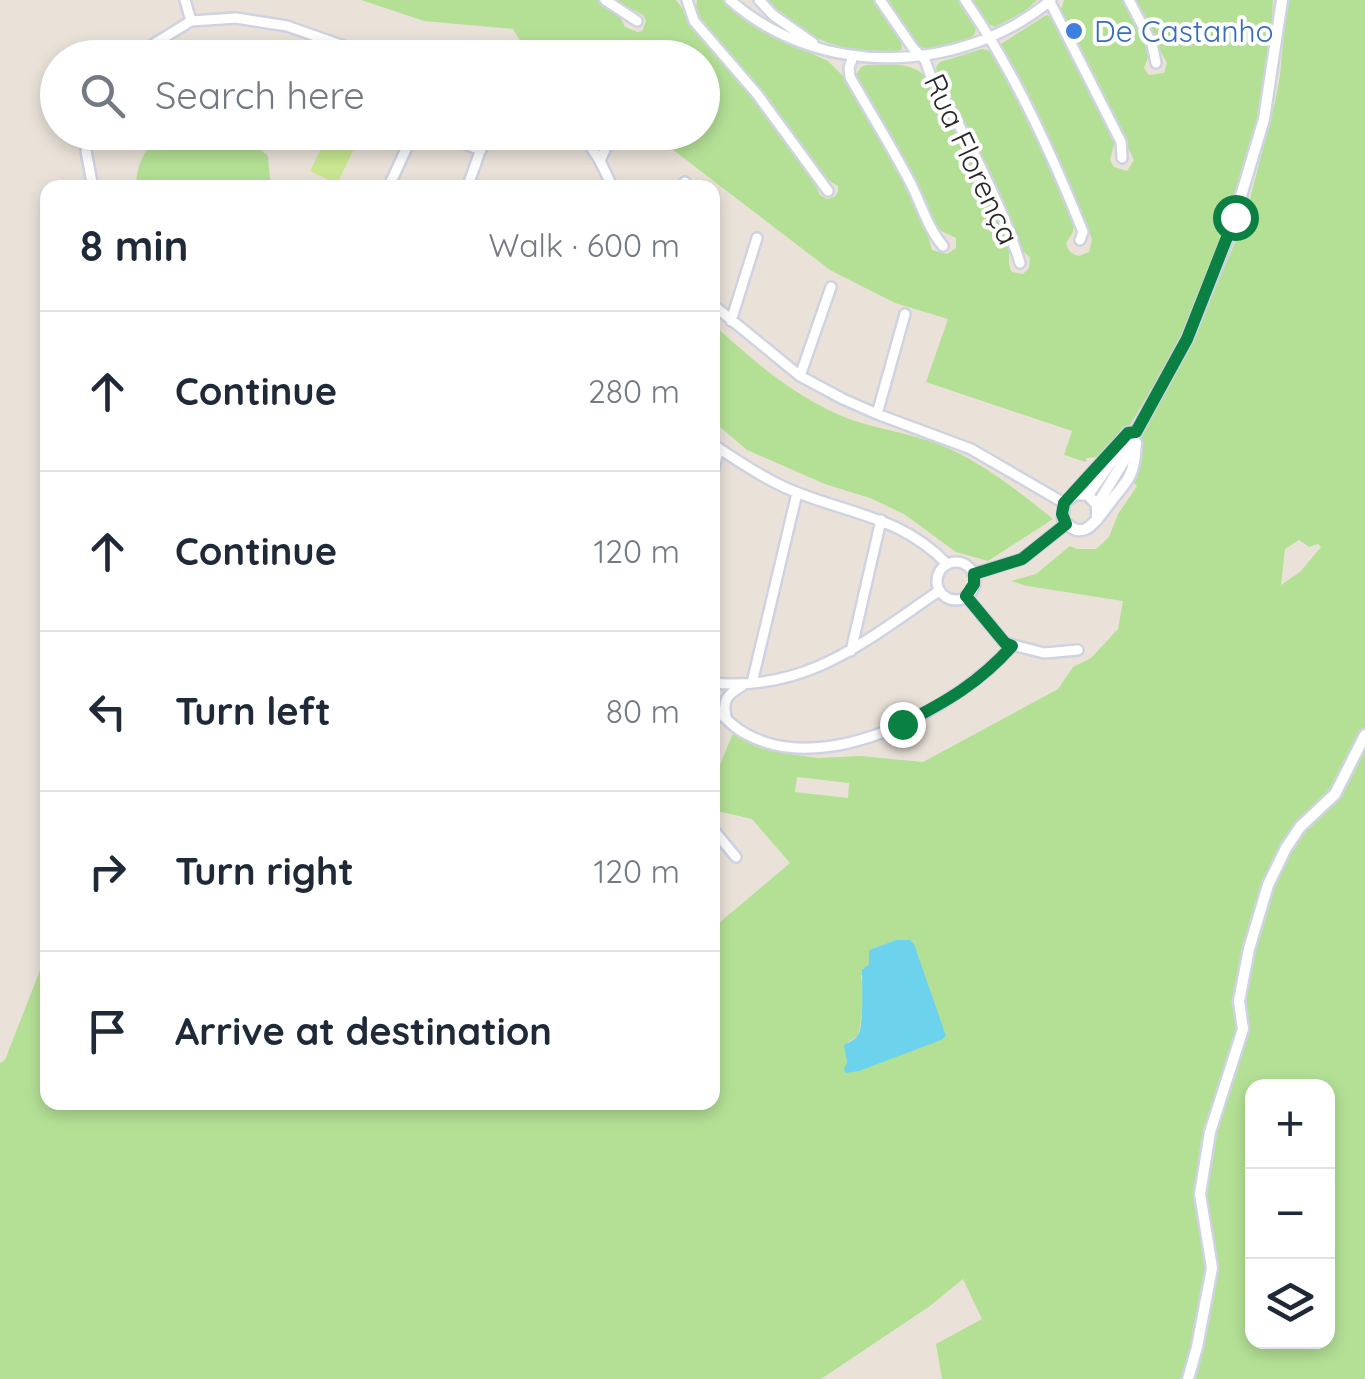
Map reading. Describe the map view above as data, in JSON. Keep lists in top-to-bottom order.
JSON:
{
  "streets": {
    "street": ["Rua Florença"]
  },
  "places": ["De Castanho"],
  "page": {
    "search": "Search here",
    "heading": ["8 min", "Walk · 600 m"],
    "list": [
      ["Continue", "280 m"],
      ["Continue", "120 m"],
      ["Turn left", "80 m"],
      ["Turn right", "120 m"],
      "Arrive at destination"
    ],
    "map_buttons": ["+", "−"]
  }
}
